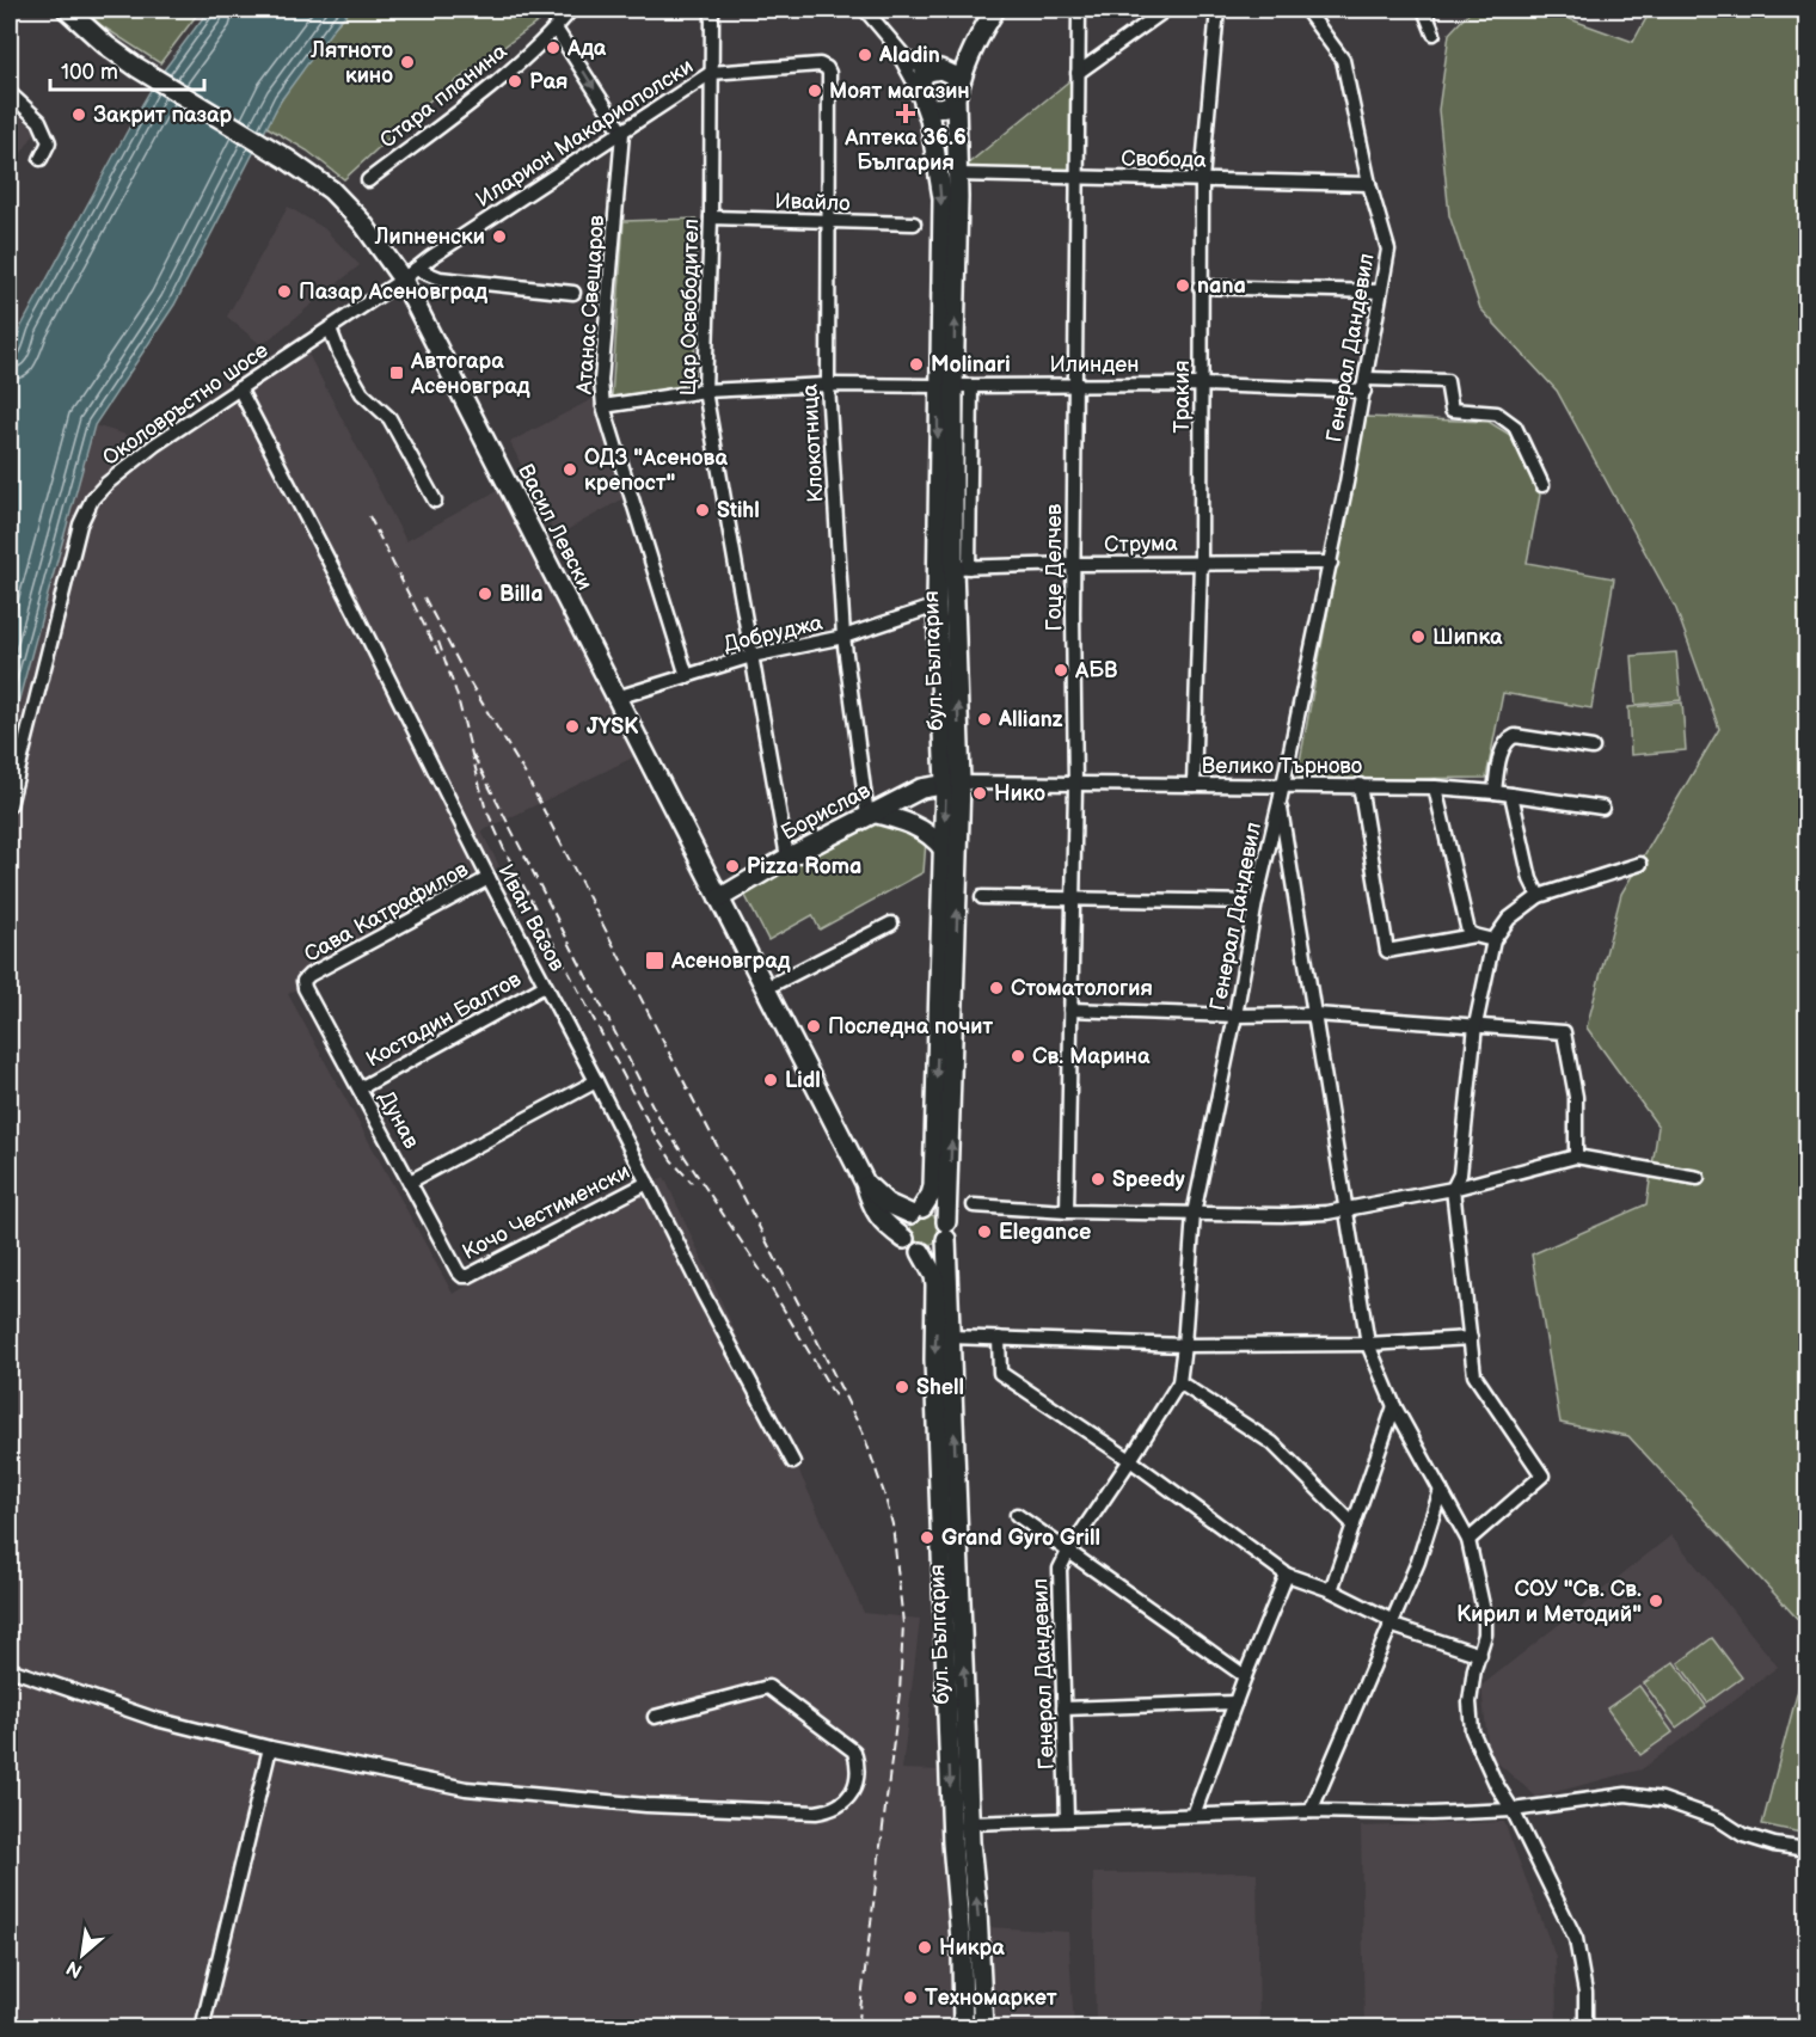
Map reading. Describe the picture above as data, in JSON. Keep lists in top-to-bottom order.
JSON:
{
  "streets": {
    "main road": ["Васил Левски", "бул. България", "Борислав"],
    "street": [
      "Стара планина",
      "Иларион Макариополски",
      "Свобода",
      "Ивайло",
      "Атанас Свещаров",
      "Цар Освободител",
      "Генерал Дандевил",
      "Илинден",
      "Тракия",
      "Околовръстно шосе",
      "Клокотница",
      "Струма",
      "Гоце Делчев",
      "Добруджа",
      "Велико Търново",
      "Сава Катрафилов",
      "Иван Вазов",
      "Костадин Балтов",
      "Дунав",
      "Кочо Честименски"
    ]
  },
  "crossings": [
    ["Иларион Макариополски", "Атанас Свещаров"],
    ["Иларион Макариополски", "Цар Освободител"],
    ["Иларион Макариополски", "Околовръстно шосе"],
    ["Иларион Макариополски", "Клокотница"],
    ["Иларион Макариополски", "Васил Левски"],
    ["Свобода", "Генерал Дандевил"],
    ["Свобода", "Тракия"],
    ["Свобода", "Гоце Делчев"],
    ["Свобода", "бул. България"],
    ["Ивайло", "Цар Освободител"],
    ["Ивайло", "Клокотница"],
    ["Атанас Свещаров", "Илинден"],
    ["Атанас Свещаров", "Добруджа"],
    ["Цар Освободител", "Илинден"],
    ["Цар Освободител", "Добруджа"],
    ["Цар Освободител", "Борислав"],
    ["Генерал Дандевил", "Илинден"],
    ["Генерал Дандевил", "Струма"],
    ["Генерал Дандевил", "Велико Търново"],
    ["Илинден", "Тракия"],
    ["Илинден", "Клокотница"],
    ["Илинден", "Гоце Делчев"],
    ["Илинден", "бул. България"],
    ["Тракия", "Струма"],
    ["Тракия", "Велико Търново"],
    ["Околовръстно шосе", "Васил Левски"],
    ["Околовръстно шосе", "Иван Вазов"],
    ["Клокотница", "Добруджа"],
    ["Клокотница", "Борислав"],
    ["Васил Левски", "Добруджа"],
    ["Васил Левски", "бул. България"],
    ["Васил Левски", "Борислав"],
    ["Струма", "Гоце Делчев"],
    ["Струма", "бул. България"],
    ["Гоце Делчев", "Велико Търново"],
    ["Добруджа", "бул. България"],
    ["бул. България", "Велико Търново"],
    ["бул. България", "Борислав"],
    ["Велико Търново", "Борислав"],
    ["Сава Катрафилов", "Иван Вазов"],
    ["Сава Катрафилов", "Дунав"],
    ["Иван Вазов", "Костадин Балтов"],
    ["Иван Вазов", "Кочо Честименски"],
    ["Костадин Балтов", "Дунав"],
    ["Дунав", "Кочо Честименски"]
  ],
  "places": {
    "other": [
      "Ада",
      "Aladin",
      "Лятното кино",
      "Рая",
      "Моят магазин",
      "Закрит пазар",
      "Липненски",
      "nana",
      "Пазар Асеновград",
      "Molinari",
      "ОДЗ \"Асенова крепост\"",
      "Stihl",
      "Billa",
      "Шипка",
      "АБВ",
      "Allianz",
      "JYSK",
      "Нико",
      "Pizza Roma",
      "Стоматология",
      "Последна почит",
      "Св. Марина",
      "Lidl",
      "Speedy",
      "Elegance",
      "Shell",
      "Grand Gyro Grill",
      "СОУ \"Св. Св. Кирил и Методий\"",
      "Никра",
      "Техномаркет"
    ],
    "health": ["Аптека 36.6 България"],
    "transit": ["Автогара Асеновград", "Асеновград"]
  },
  "scale_bar": "100 m",
  "north": "bottom left"
}
